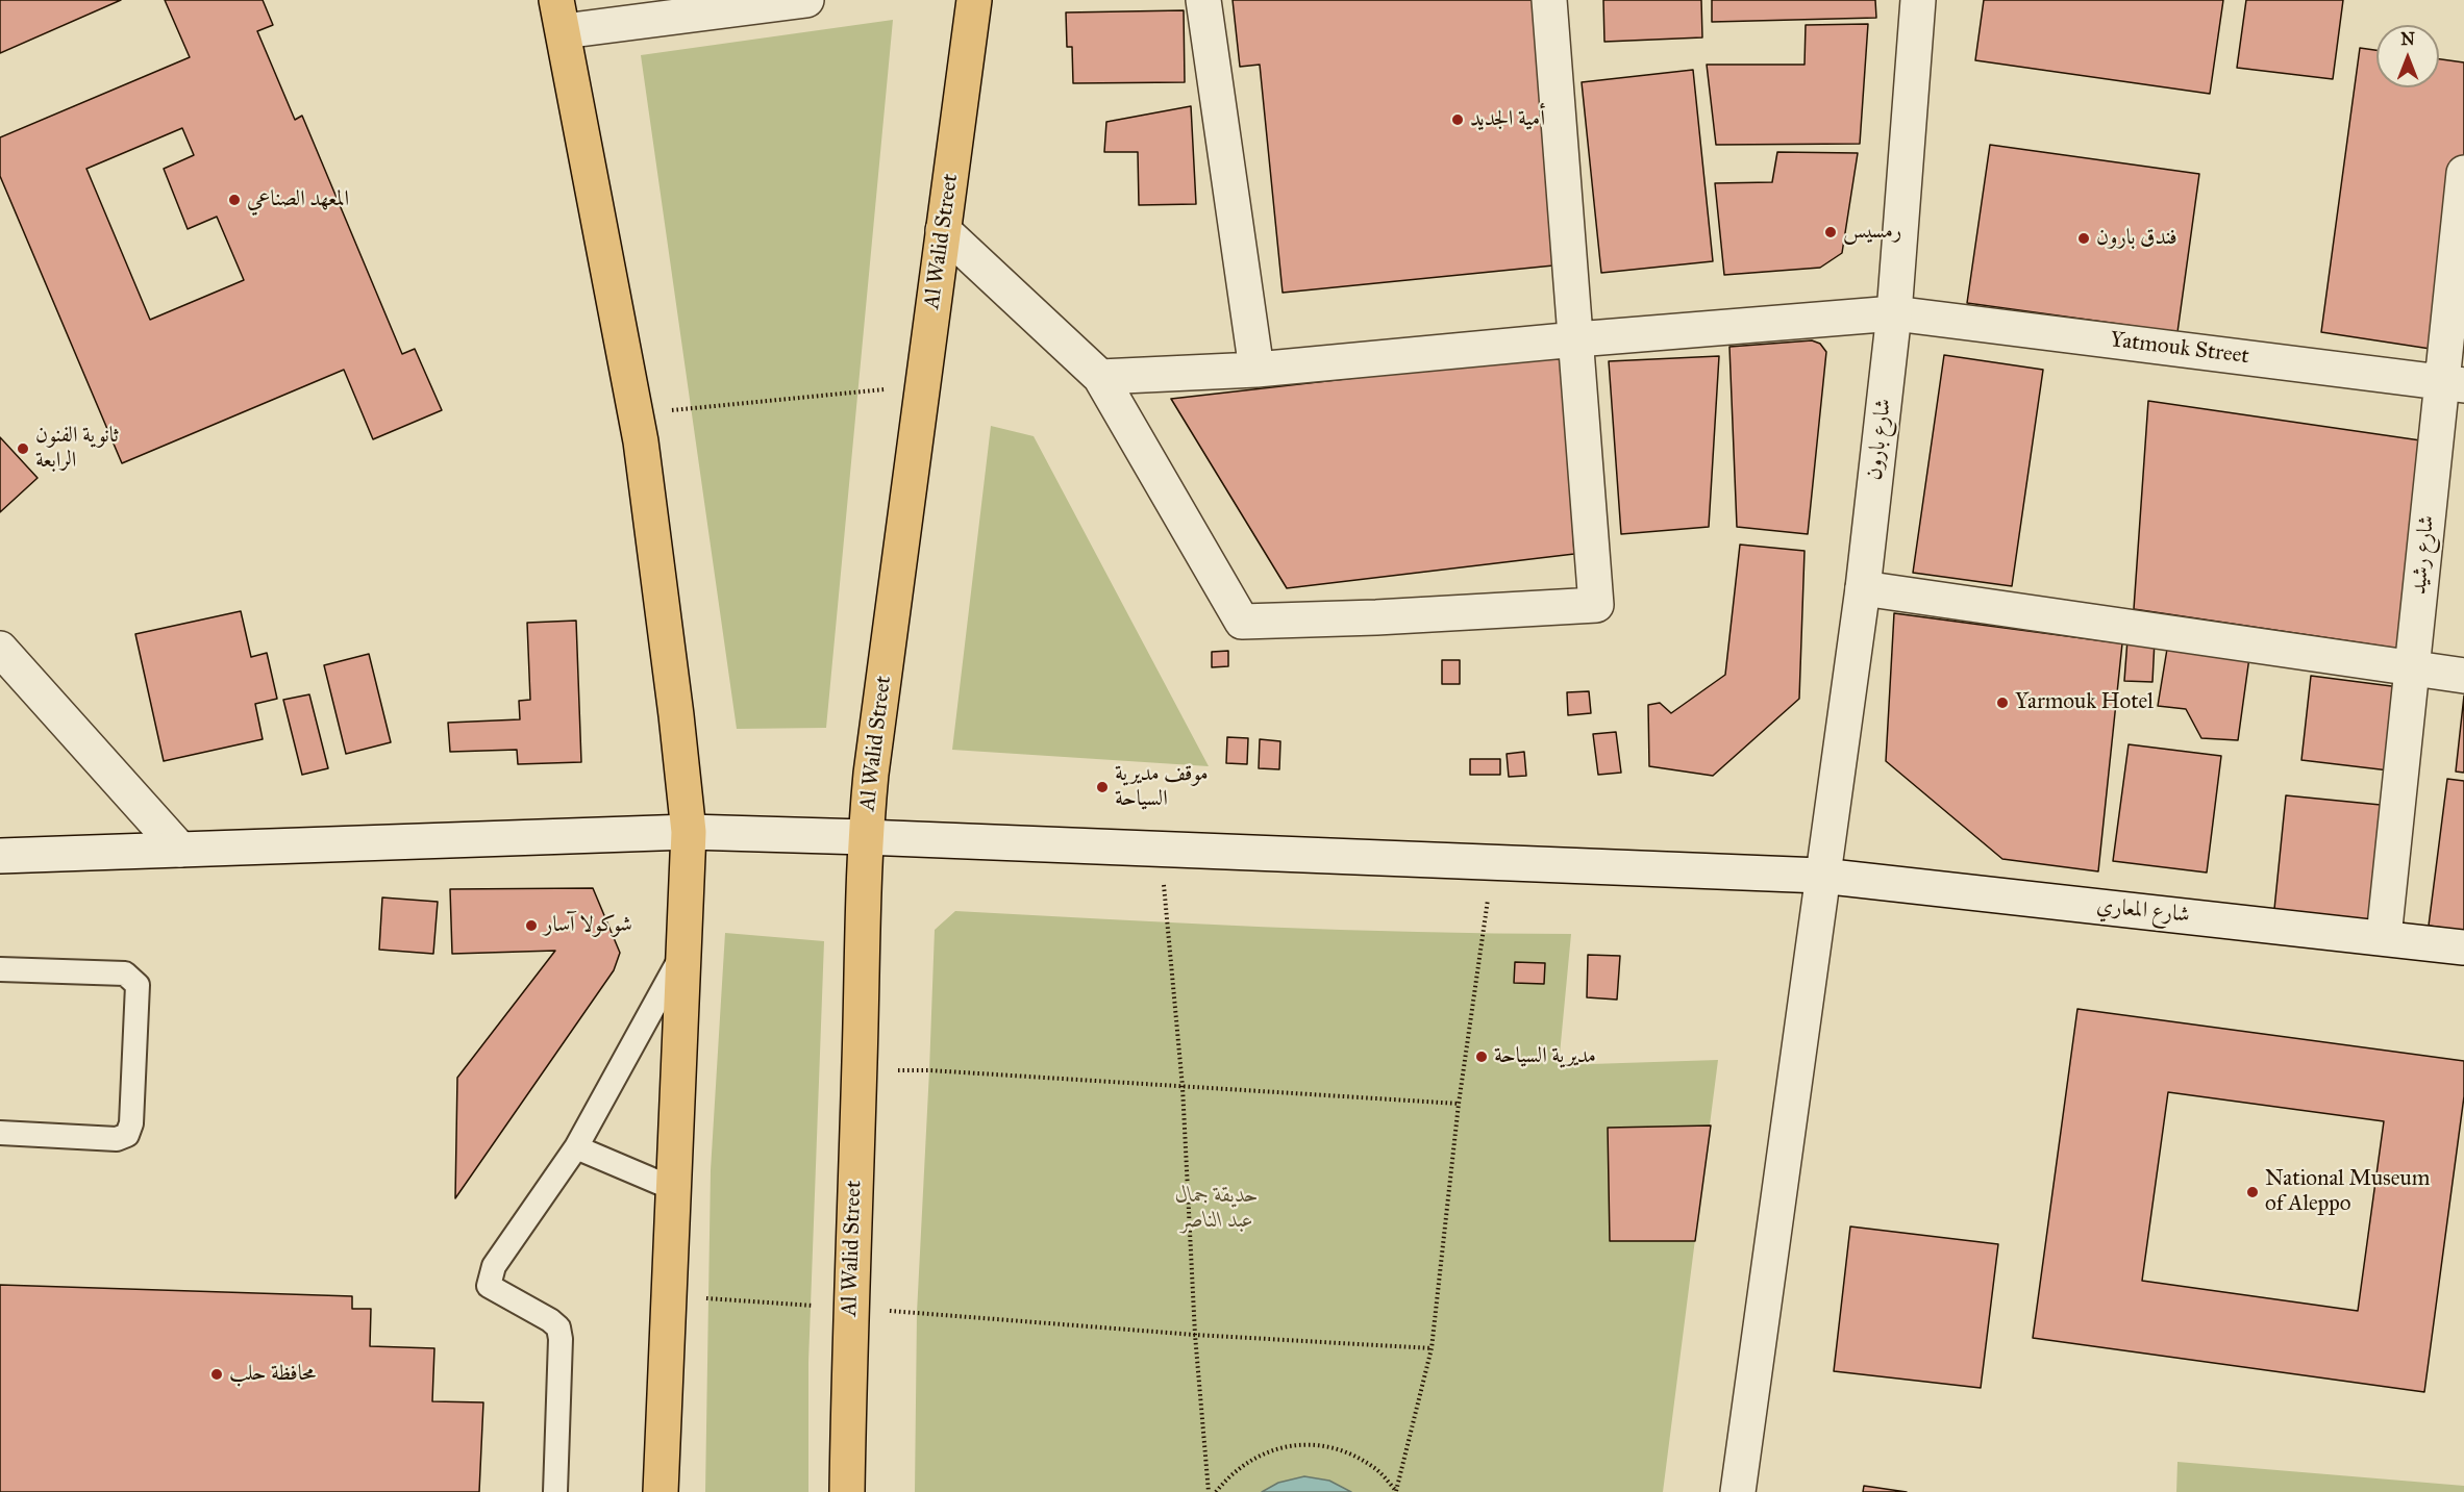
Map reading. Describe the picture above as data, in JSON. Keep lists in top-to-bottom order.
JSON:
{
  "streets": {
    "main road": ["Al Walid Street"],
    "street": [
      "Yatmouk Street",
      "شارع بارون",
      "شارع رشيد",
      "شارع المعاري"
    ]
  },
  "crossings": [
    ["Al Walid Street", "شارع المعاري"],
    ["Yatmouk Street", "شارع بارون"],
    ["Yatmouk Street", "شارع رشيد"],
    ["شارع بارون", "شارع المعاري"],
    ["شارع رشيد", "شارع المعاري"]
  ],
  "parks": ["حديقة جمال عبد الناصر"],
  "places": [
    "أمية الجديد",
    "المعهد الصناعي",
    "رمسيس",
    "فندق بارون",
    "ثانوية الفنون الرابعة",
    "Yarmouk Hotel",
    "موقف مديرية السياحة",
    "شوكولا آسار",
    "مديرية السياحة",
    "National Museum of Aleppo",
    "محافظة حلب"
  ],
  "north": "top"
}
